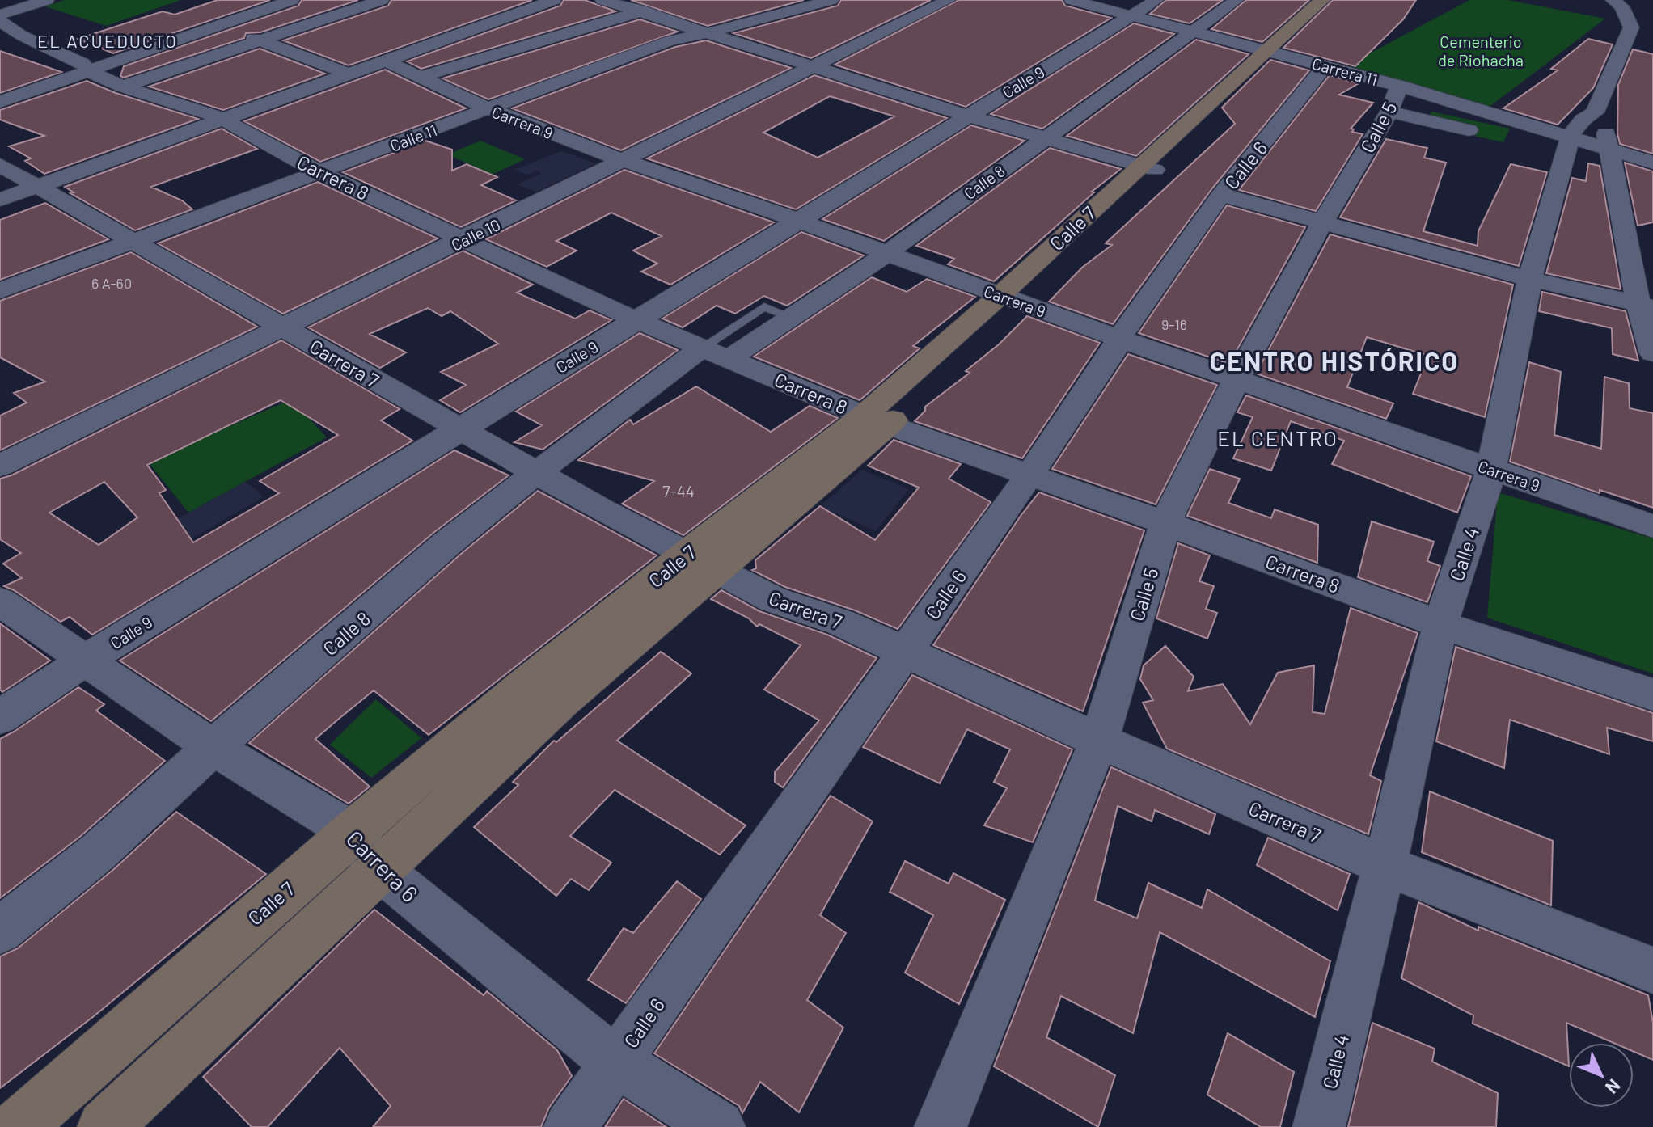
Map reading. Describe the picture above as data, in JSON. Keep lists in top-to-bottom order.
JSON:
{
  "streets": {
    "street": [
      "Carrera 11",
      "Calle 9",
      "Carrera 9",
      "Calle 5",
      "Calle 11",
      "Calle 6",
      "Carrera 8",
      "Calle 8",
      "Calle 7",
      "Calle 10",
      "Carrera 7",
      "Calle 4",
      "Carrera 6"
    ]
  },
  "crossings": [
    ["Carrera 11", "Calle 9"],
    ["Carrera 11", "Calle 5"],
    ["Carrera 11", "Calle 6"],
    ["Carrera 11", "Calle 8"],
    ["Carrera 11", "Calle 7"],
    ["Carrera 11", "Calle 4"],
    ["Calle 9", "Carrera 9"],
    ["Calle 9", "Carrera 8"],
    ["Calle 9", "Carrera 7"],
    ["Calle 9", "Carrera 6"],
    ["Carrera 9", "Calle 5"],
    ["Carrera 9", "Calle 11"],
    ["Carrera 9", "Calle 6"],
    ["Carrera 9", "Calle 8"],
    ["Carrera 9", "Calle 7"],
    ["Carrera 9", "Calle 10"],
    ["Carrera 9", "Calle 4"],
    ["Calle 5", "Carrera 8"],
    ["Calle 5", "Carrera 7"],
    ["Calle 11", "Carrera 8"],
    ["Calle 11", "Carrera 7"],
    ["Calle 6", "Carrera 8"],
    ["Calle 6", "Carrera 7"],
    ["Calle 6", "Carrera 6"],
    ["Carrera 8", "Calle 8"],
    ["Carrera 8", "Calle 7"],
    ["Carrera 8", "Calle 10"],
    ["Carrera 8", "Calle 4"],
    ["Calle 8", "Carrera 7"],
    ["Calle 8", "Carrera 6"],
    ["Calle 7", "Carrera 7"],
    ["Calle 7", "Carrera 6"],
    ["Calle 10", "Carrera 7"],
    ["Carrera 7", "Calle 4"]
  ],
  "districts": ["EL ACUEDUCTO", "CENTRO HISTÓRICO", "EL CENTRO"],
  "parks": ["Cementerio de Riohacha"],
  "house_numbers": ["6 A-60", "9-16", "7-44"],
  "north": "bottom right"
}
